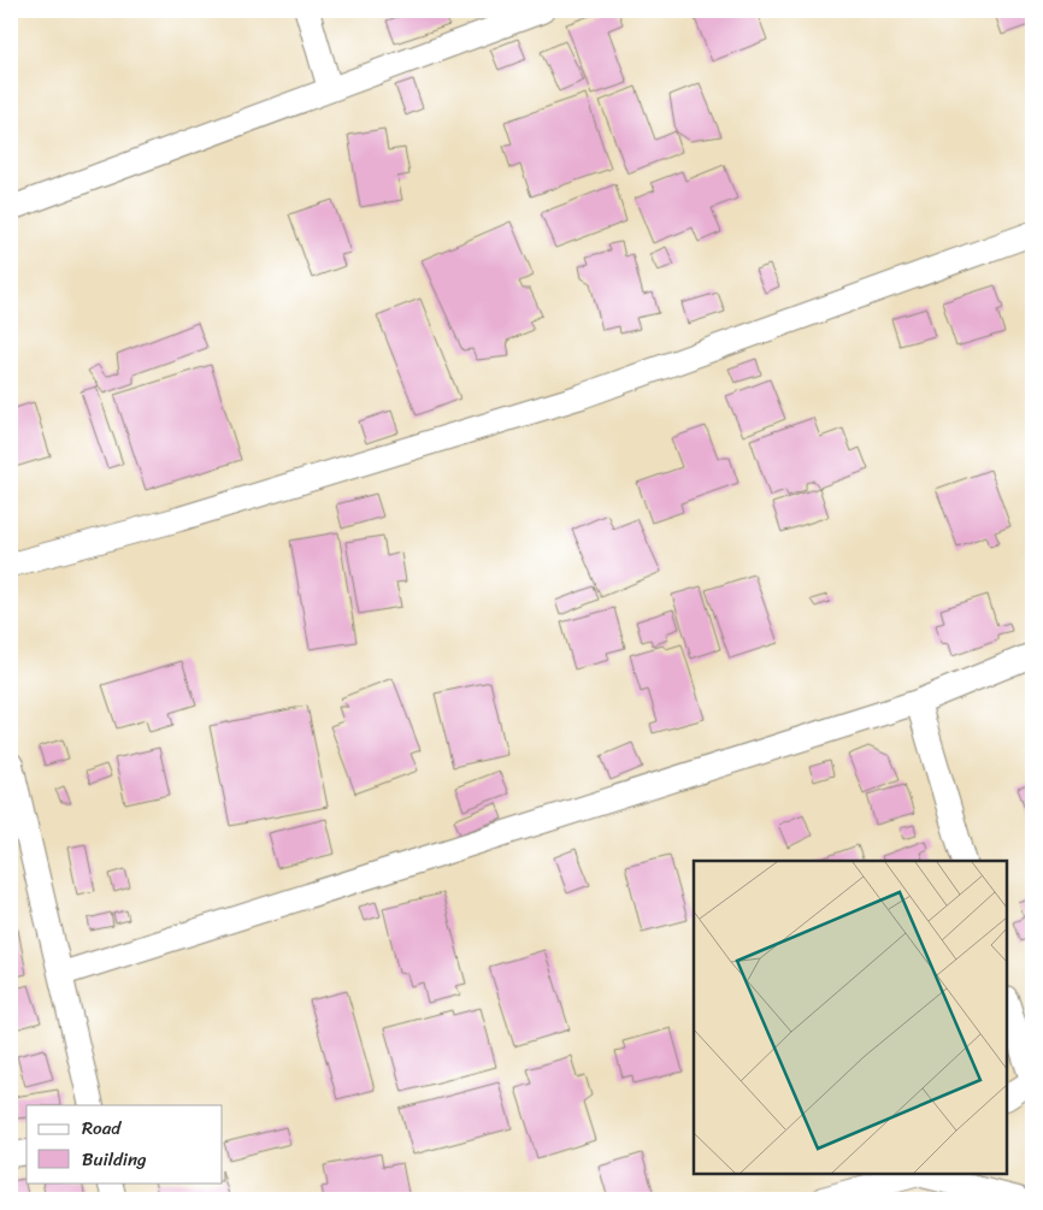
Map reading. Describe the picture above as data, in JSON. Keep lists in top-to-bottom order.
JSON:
{
  "legend": ["Road", "Building"]
}
